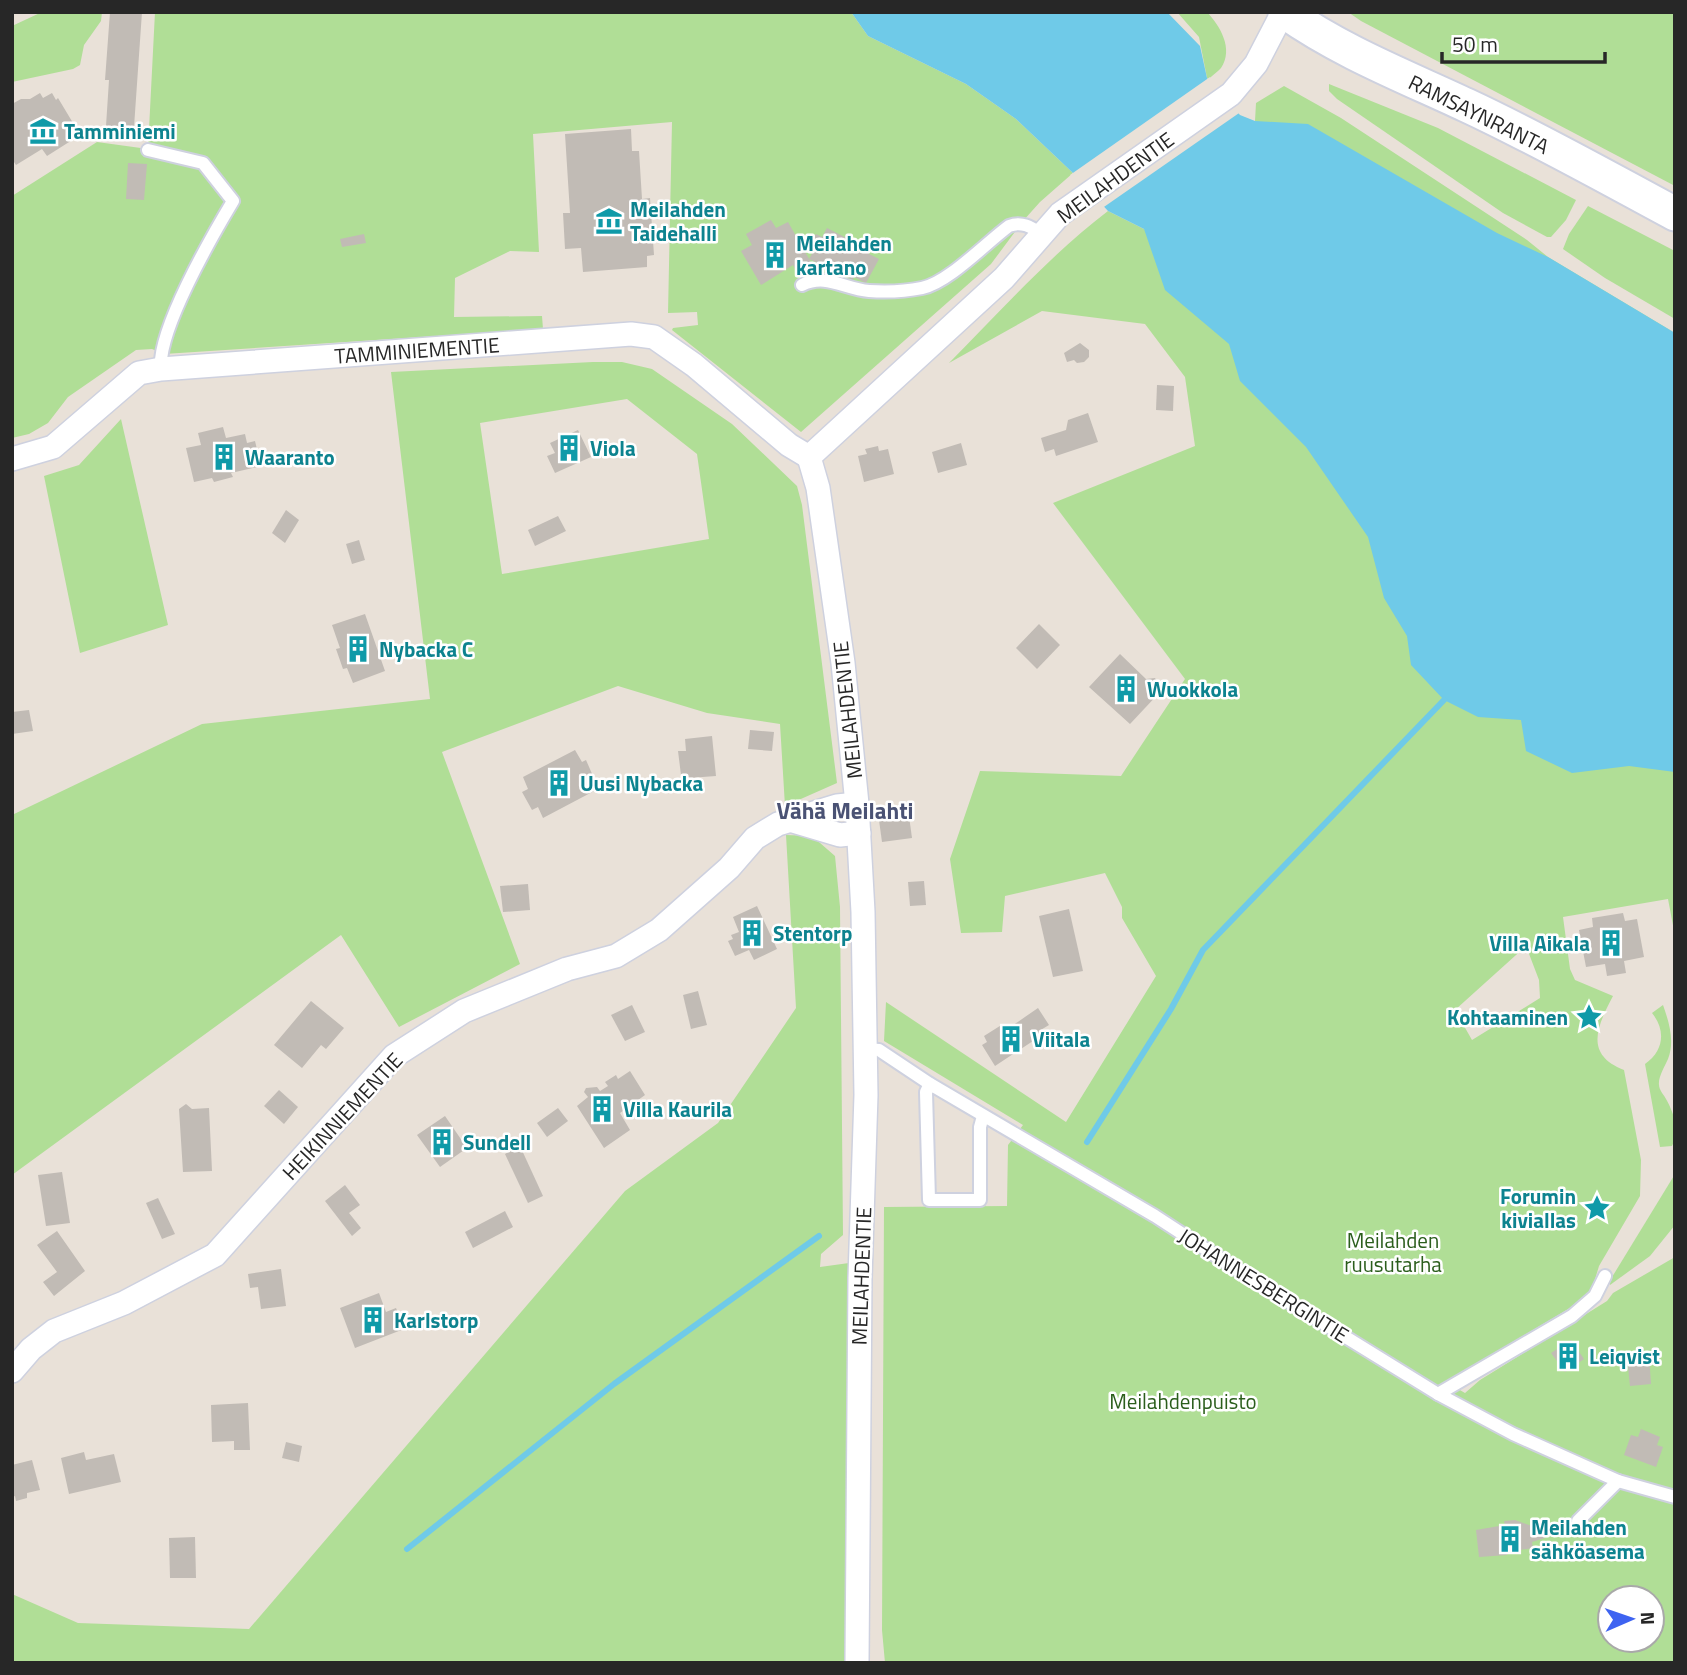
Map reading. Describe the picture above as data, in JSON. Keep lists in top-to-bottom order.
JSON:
{
  "streets": {
    "main road": ["RAMSAYNRANTA"],
    "street": ["MEILAHDENTIE", "TAMMINIEMENTIE", "HEIKINNIEMENTIE"],
    "lane": ["JOHANNESBERGINTIE"]
  },
  "crossings": [
    ["RAMSAYNRANTA", "MEILAHDENTIE"],
    ["MEILAHDENTIE", "TAMMINIEMENTIE"],
    ["MEILAHDENTIE", "HEIKINNIEMENTIE"],
    ["MEILAHDENTIE", "JOHANNESBERGINTIE"]
  ],
  "districts": ["Vähä Meilahti"],
  "parks": ["Meilahden ruusutarha", "Meilahdenpuisto"],
  "places": {
    "museum": ["Tamminiemi", "Meilahden Taidehalli"],
    "building": [
      "Meilahden kartano",
      "Viola",
      "Waaranto",
      "Nybacka C",
      "Wuokkola",
      "Uusi Nybacka",
      "Stentorp",
      "Villa Aikala",
      "Viitala",
      "Villa Kaurila",
      "Sundell",
      "Karlstorp",
      "Leiqvist",
      "Meilahden sähköasema"
    ],
    "place": ["Kohtaaminen", "Forumin kiviallas"]
  },
  "scale_bar": "50 m",
  "north": "right"
}
